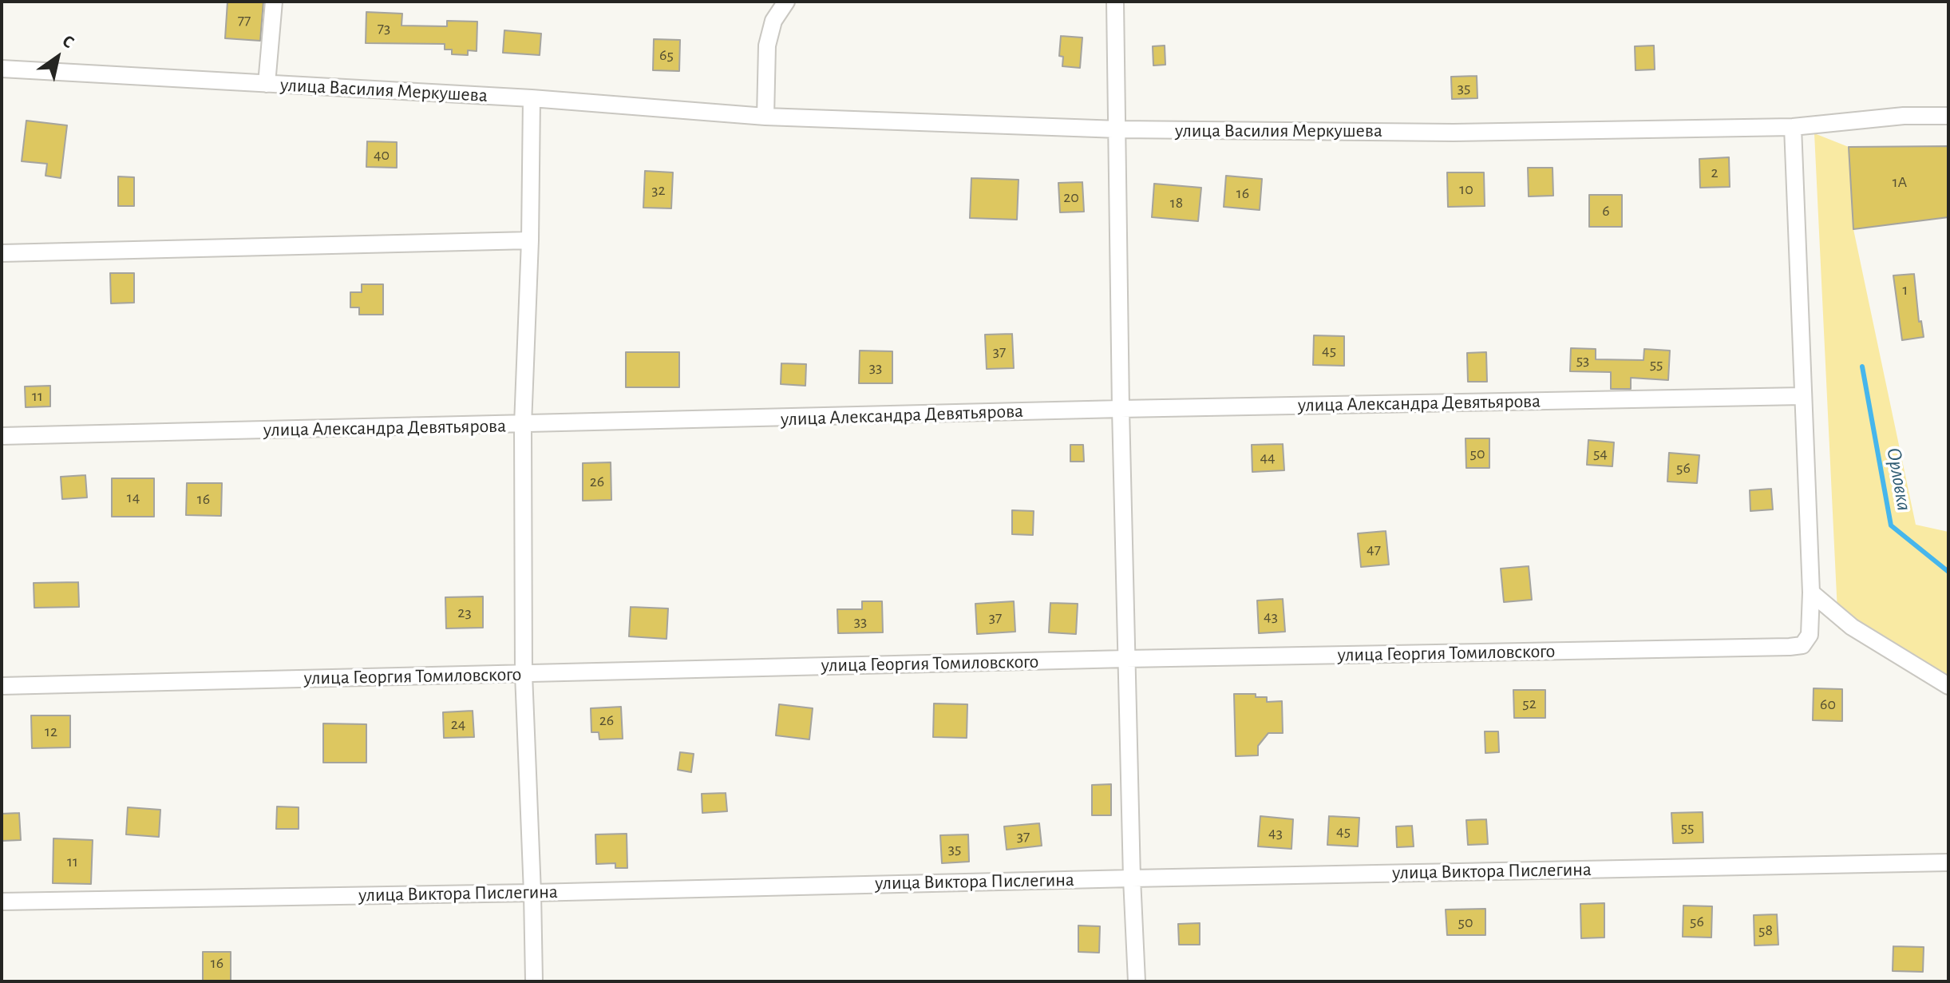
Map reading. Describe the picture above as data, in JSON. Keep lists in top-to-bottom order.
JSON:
{
  "streets": {
    "street": [
      "улица Василия Меркушева",
      "улица Александра Девятьярова",
      "улица Георгия Томиловского",
      "улица Виктора Пислегина"
    ]
  },
  "crossings": [
    ["улица Василия Меркушева", "улица Георгия Томиловского"],
    ["улица Александра Девятьярова", "улица Георгия Томиловского"]
  ],
  "water": ["Орловка"],
  "house_numbers": [
    "77",
    "73",
    "65",
    "35",
    "40",
    "2",
    "1А",
    "10",
    "32",
    "16",
    "20",
    "18",
    "6",
    "1",
    "45",
    "37",
    "53",
    "55",
    "33",
    "11",
    "50",
    "54",
    "44",
    "56",
    "26",
    "14",
    "16",
    "47",
    "23",
    "43",
    "37",
    "33",
    "52",
    "60",
    "26",
    "24",
    "12",
    "55",
    "45",
    "43",
    "37",
    "35",
    "11",
    "56",
    "50",
    "58",
    "16"
  ],
  "north": "top right"
}
